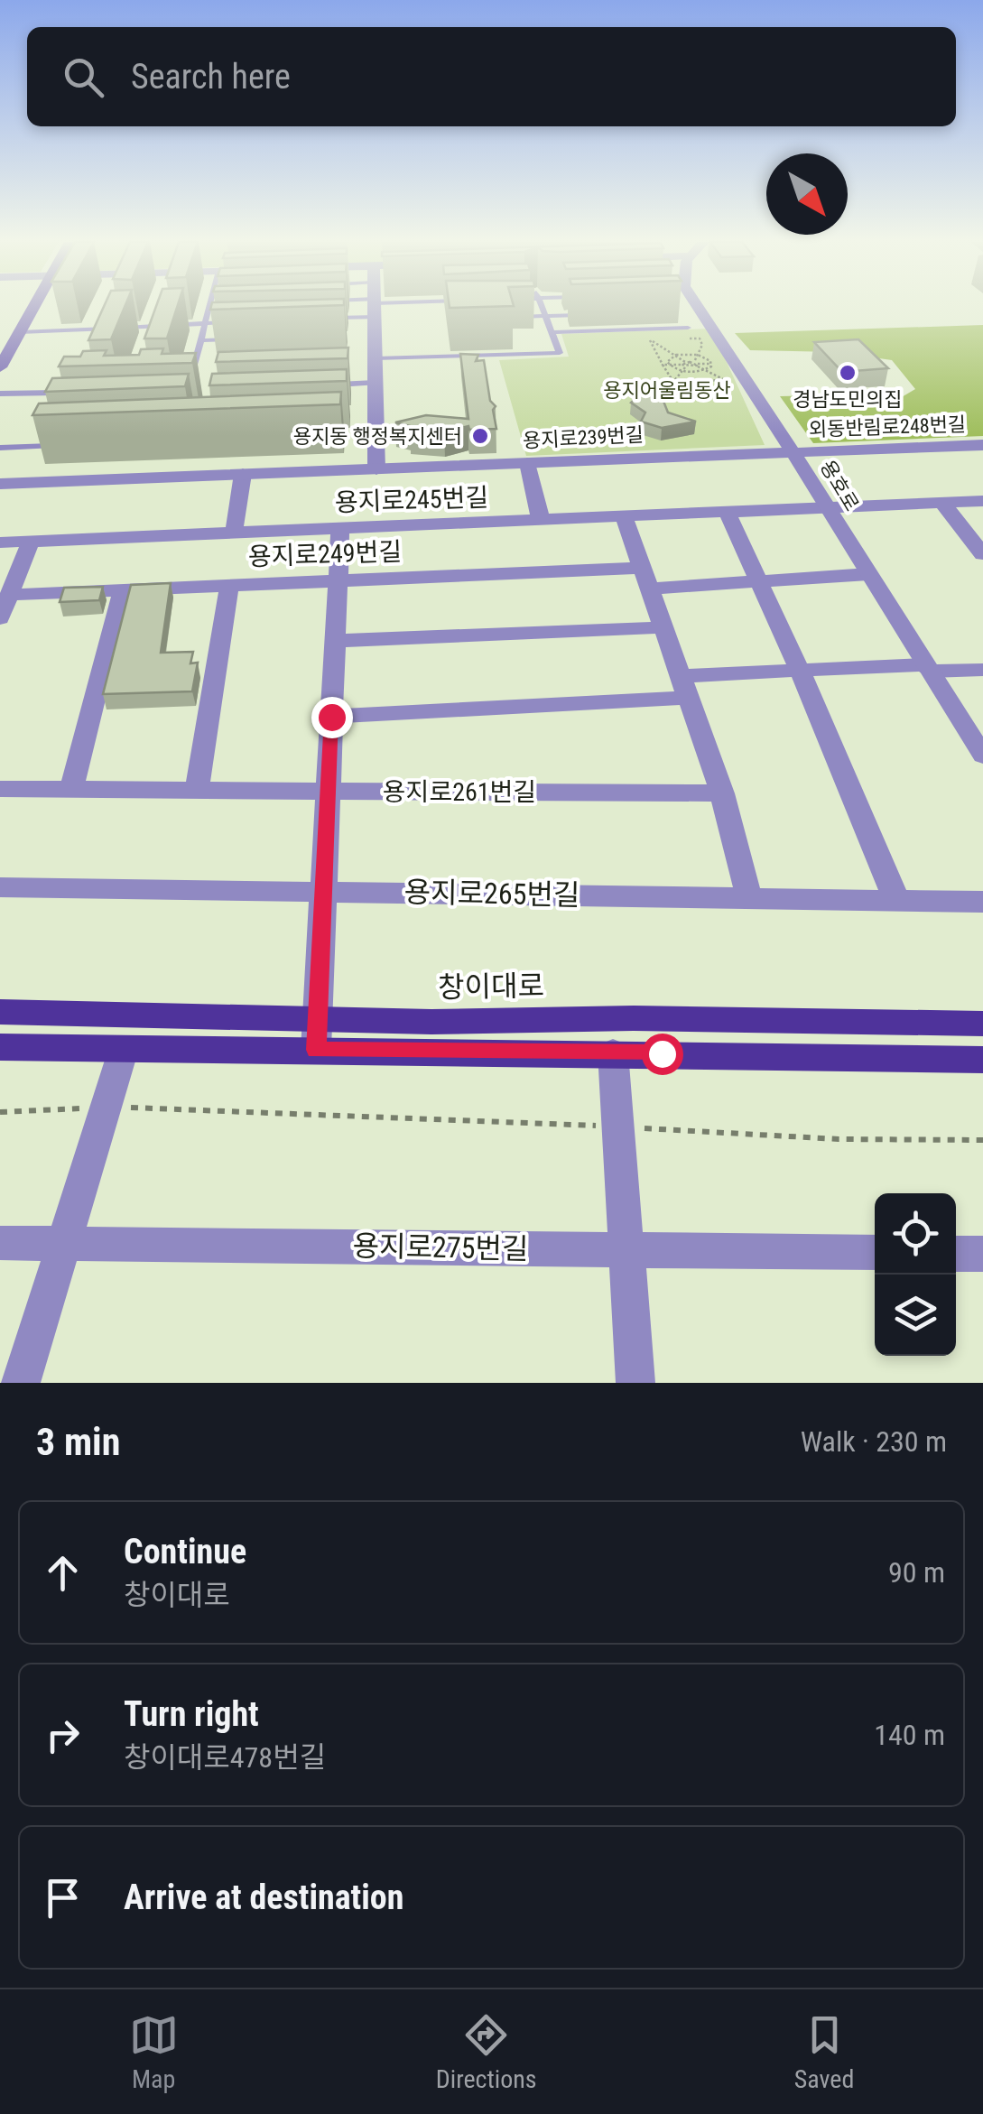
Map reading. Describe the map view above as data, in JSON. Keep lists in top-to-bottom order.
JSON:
{
  "streets": {
    "main road": ["창이대로"],
    "street": [
      "외동반림로248번길",
      "용지로239번길",
      "용호로",
      "용지로245번길",
      "용지로249번길",
      "용지로261번길",
      "용지로265번길",
      "용지로275번길"
    ]
  },
  "crossings": [
    ["외동반림로248번길", "용지로239번길"],
    ["외동반림로248번길", "용호로"],
    ["용지로239번길", "용호로"],
    ["용호로", "용지로245번길"],
    ["용호로", "용지로249번길"]
  ],
  "parks": ["용지어울림동산"],
  "places": ["경남도민의집", "용지동 행정복지센터"],
  "north": "bottom right",
  "page": {
    "search": "Search here",
    "heading": ["3 min", "Walk · 230 m"],
    "list": [
      ["Continue", "창이대로", "90 m"],
      ["Turn right", "창이대로478번길", "140 m"],
      "Arrive at destination"
    ],
    "nav": ["Map", "Directions", "Saved"]
  }
}
